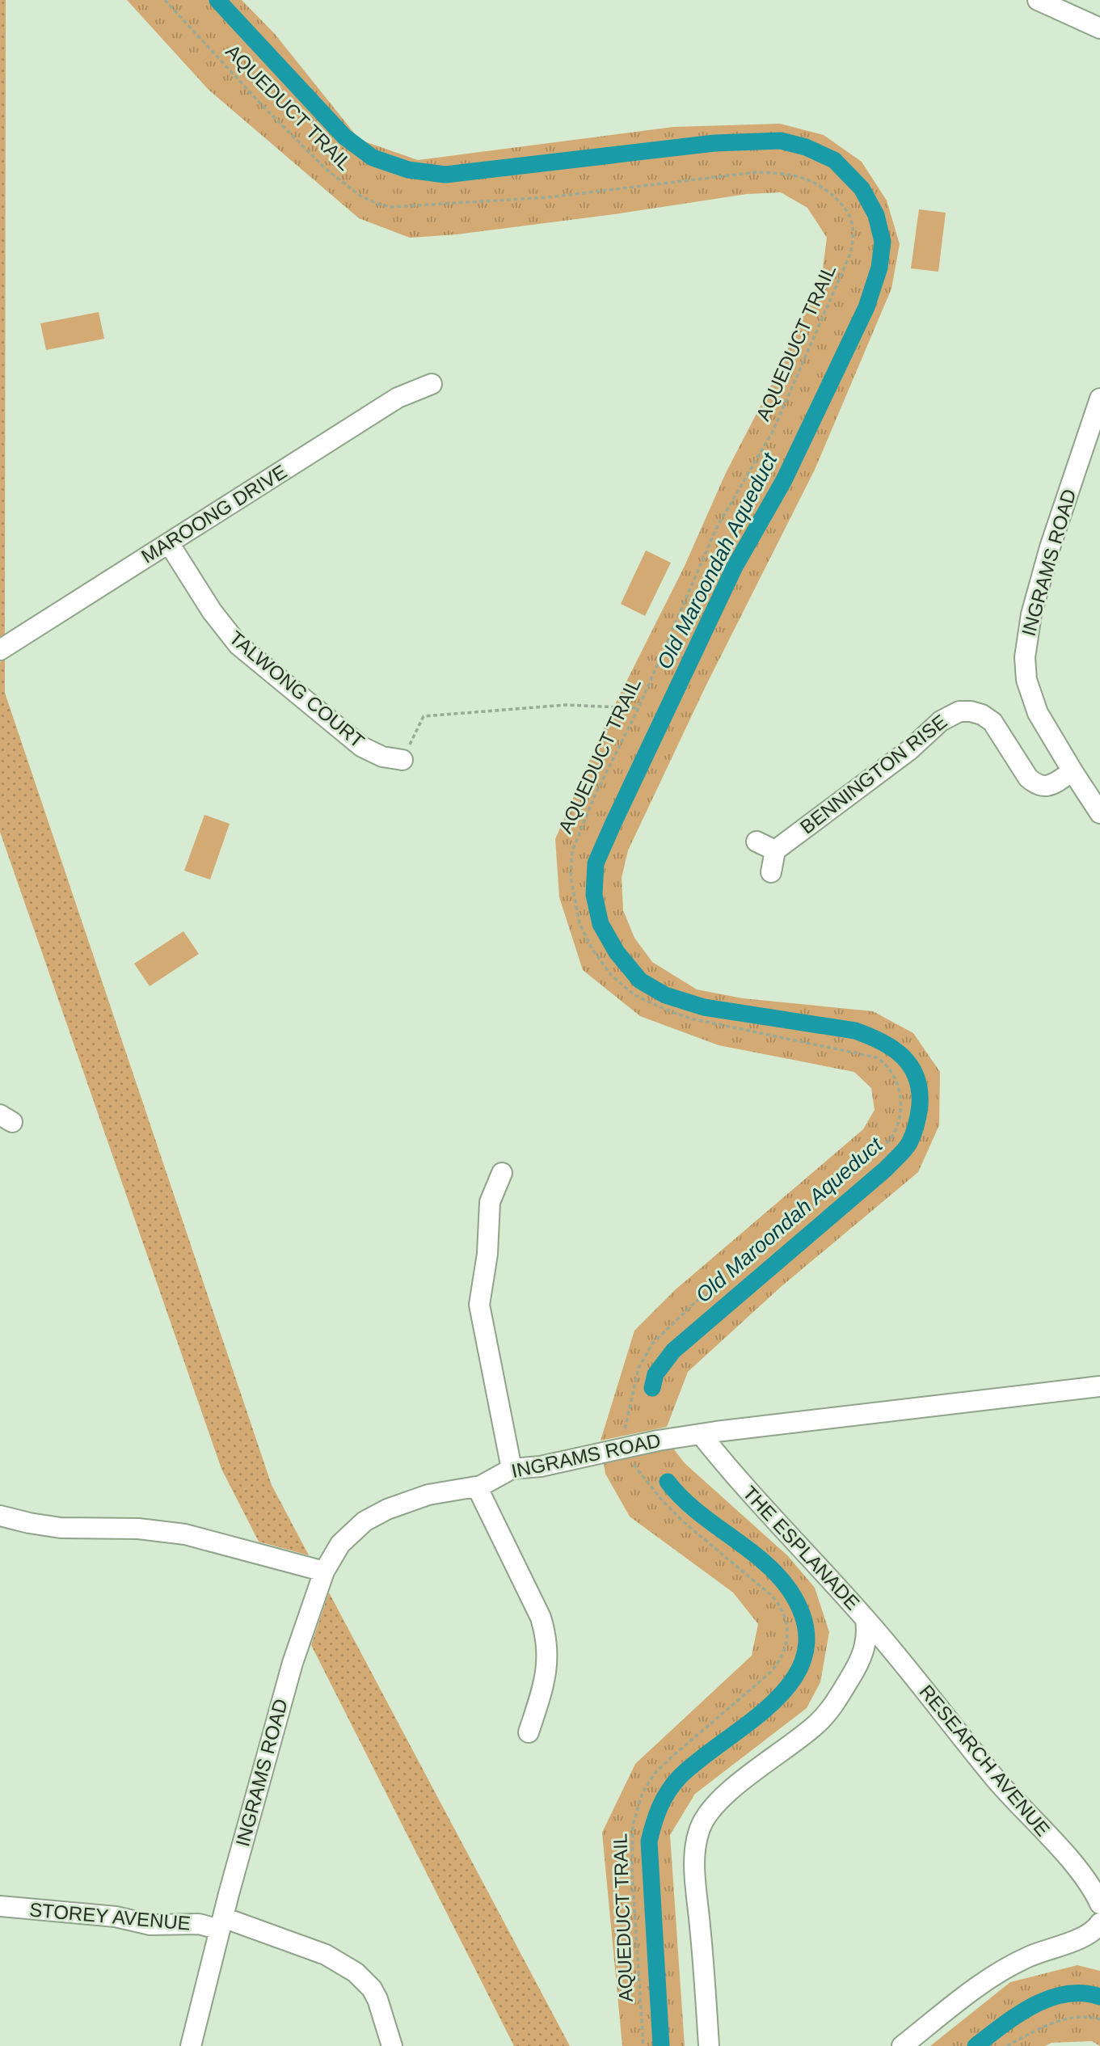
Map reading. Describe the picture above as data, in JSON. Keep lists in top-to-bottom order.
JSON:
{
  "streets": {
    "street": [
      "MAROONG DRIVE",
      "INGRAMS ROAD",
      "TALWONG COURT",
      "BENNINGTON RISE",
      "THE ESPLANADE",
      "RESEARCH AVENUE",
      "STOREY AVENUE"
    ],
    "path": ["AQUEDUCT TRAIL"]
  },
  "crossings": [
    ["AQUEDUCT TRAIL", "INGRAMS ROAD"],
    ["MAROONG DRIVE", "TALWONG COURT"],
    ["INGRAMS ROAD", "BENNINGTON RISE"],
    ["INGRAMS ROAD", "THE ESPLANADE"],
    ["INGRAMS ROAD", "STOREY AVENUE"],
    ["THE ESPLANADE", "RESEARCH AVENUE"]
  ],
  "water": ["Old Maroondah Aqueduct"]
}
